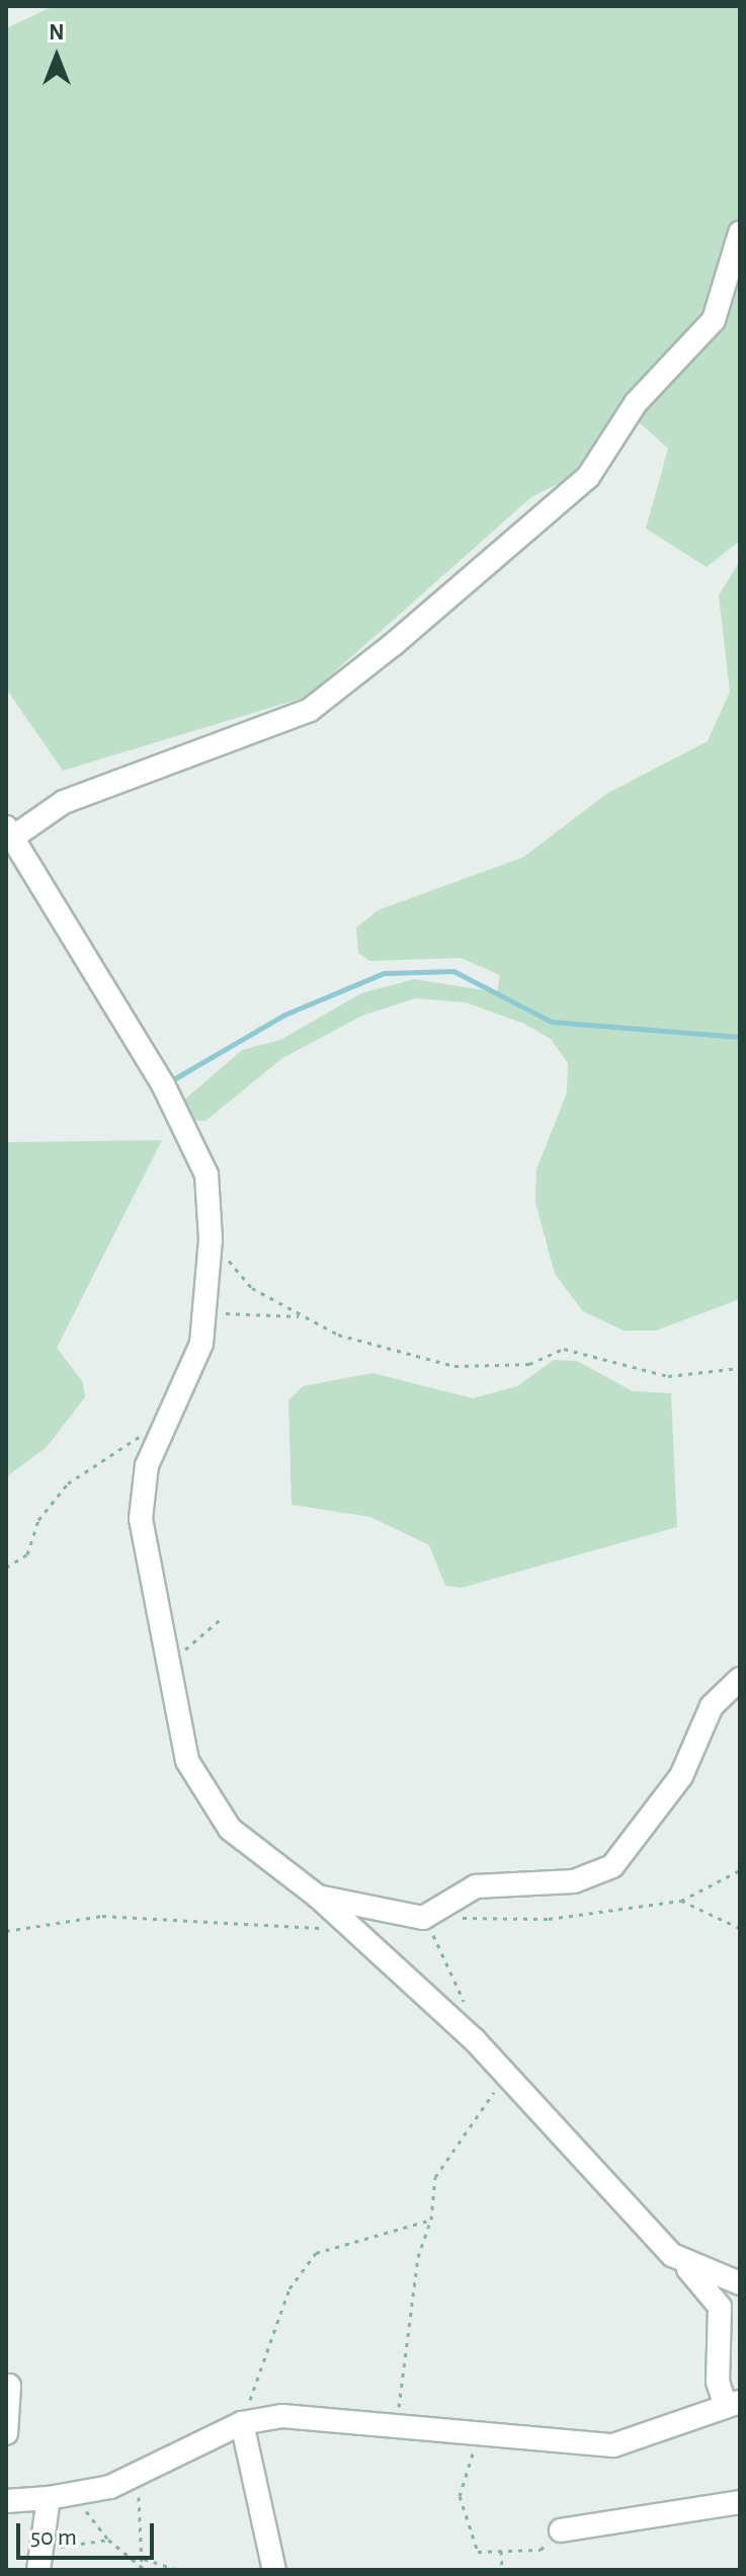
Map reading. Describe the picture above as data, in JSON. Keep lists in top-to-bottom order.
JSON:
{
  "scale_bar": "50 m",
  "north": "top"
}
